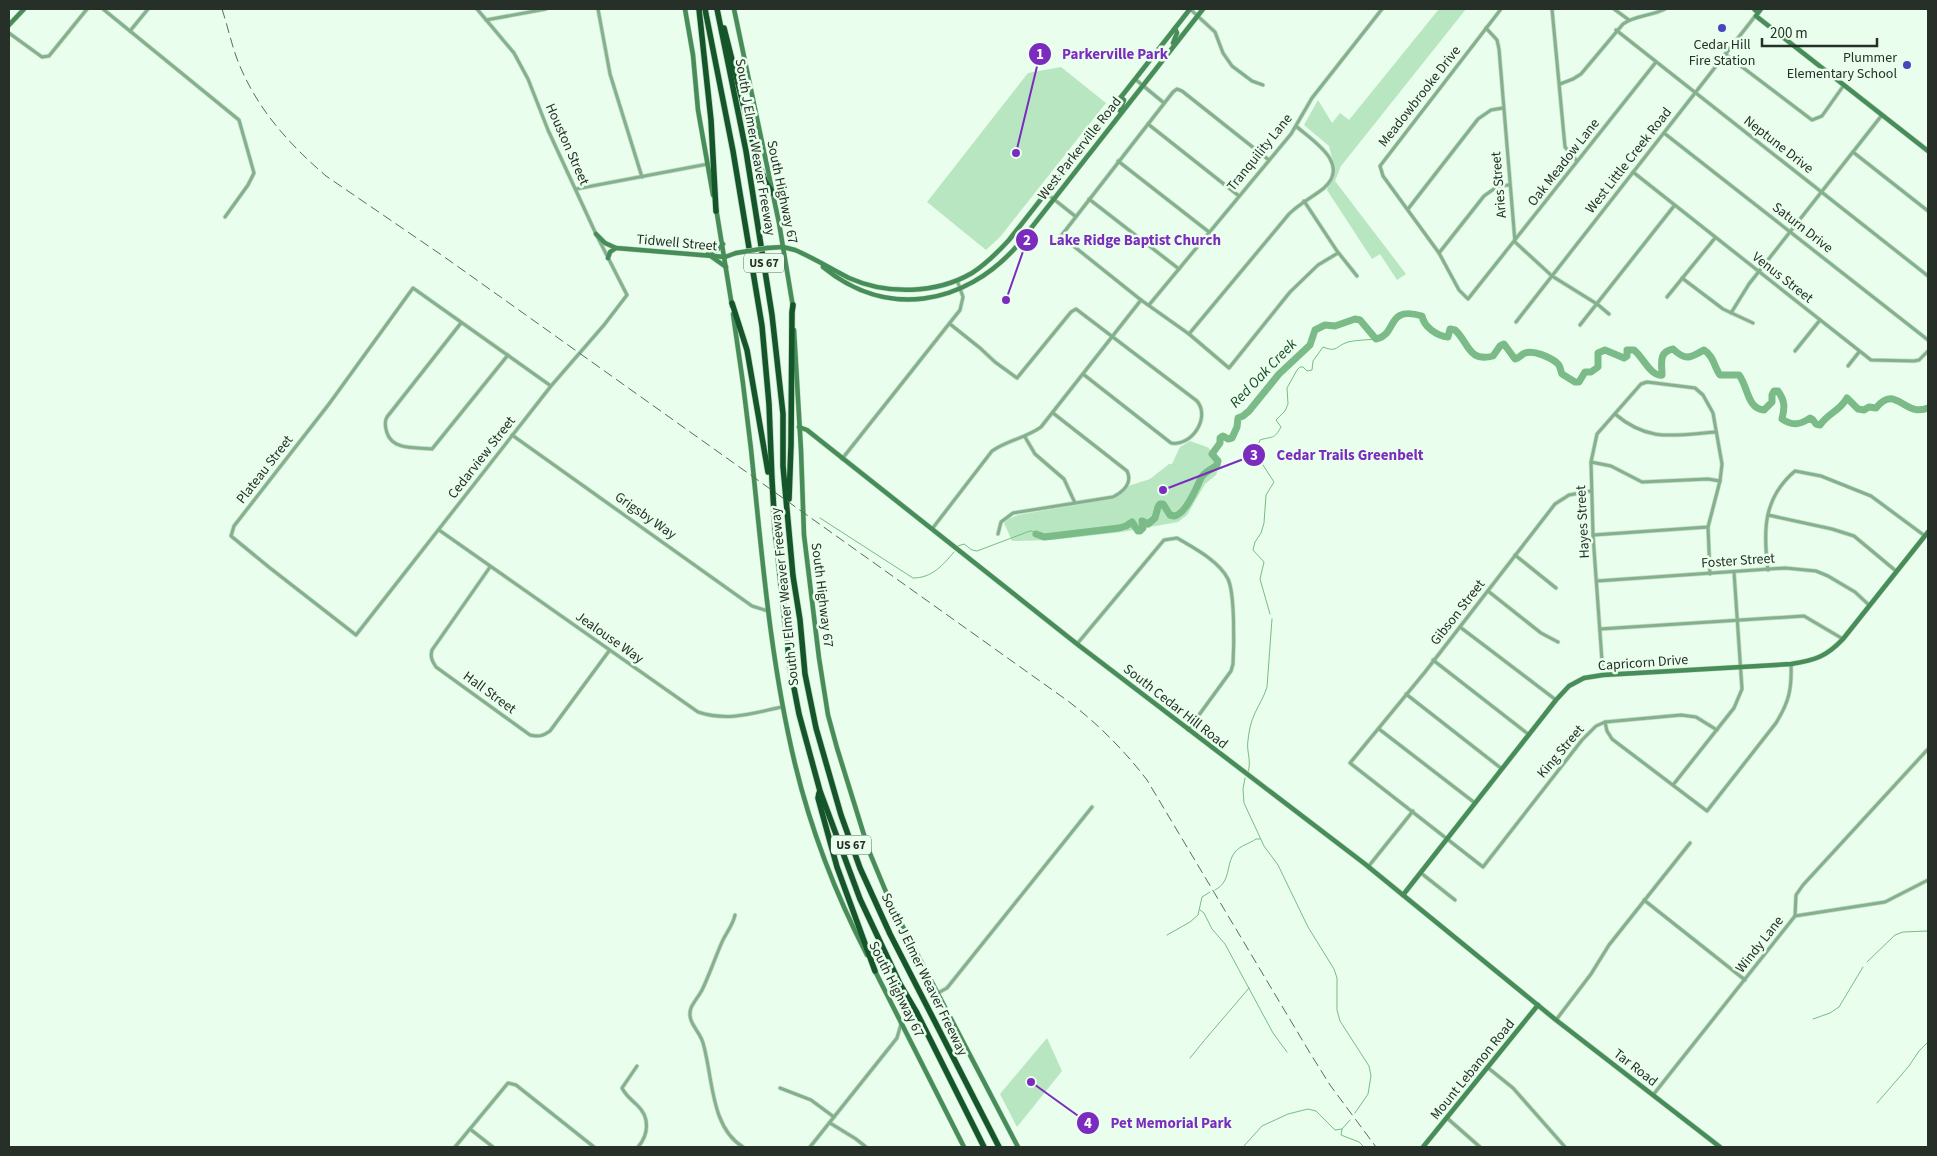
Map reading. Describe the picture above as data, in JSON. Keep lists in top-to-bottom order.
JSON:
{
  "streets": {
    "highway": ["South J Elmer Weaver Freeway", "US 67"],
    "main road": [
      "West Parkerville Road",
      "South Highway 67",
      "Tidwell Street",
      "Capricorn Drive",
      "South Cedar Hill Road",
      "Tar Road",
      "Mount Lebanon Road"
    ],
    "street": [
      "Meadowbrooke Drive",
      "Houston Street",
      "Neptune Drive",
      "Tranquility Lane",
      "West Little Creek Road",
      "Oak Meadow Lane",
      "Aries Street",
      "Saturn Drive",
      "Venus Street",
      "Cedarview Street",
      "Plateau Street",
      "Grigsby Way",
      "Hayes Street",
      "Foster Street",
      "Gibson Street",
      "Jealouse Way",
      "Hall Street",
      "King Street",
      "Windy Lane"
    ]
  },
  "crossings": [
    ["Meadowbrooke Drive", "Oak Meadow Lane"],
    ["Meadowbrooke Drive", "Aries Street"],
    ["Houston Street", "Tidwell Street"],
    ["Houston Street", "Cedarview Street"],
    ["Neptune Drive", "West Little Creek Road"],
    ["Neptune Drive", "Oak Meadow Lane"],
    ["West Parkerville Road", "Tidwell Street"],
    ["West Little Creek Road", "Saturn Drive"],
    ["West Little Creek Road", "Venus Street"],
    ["Oak Meadow Lane", "Aries Street"],
    ["South Highway 67", "Tidwell Street"],
    ["South Highway 67", "Grigsby Way"],
    ["South Highway 67", "Jealouse Way"],
    ["South Highway 67", "South Cedar Hill Road"],
    ["Cedarview Street", "Plateau Street"],
    ["Cedarview Street", "Grigsby Way"],
    ["Cedarview Street", "Jealouse Way"],
    ["Hayes Street", "Foster Street"],
    ["Hayes Street", "Gibson Street"],
    ["Hayes Street", "Capricorn Drive"],
    ["Foster Street", "Capricorn Drive"],
    ["Jealouse Way", "Hall Street"],
    ["Capricorn Drive", "South Cedar Hill Road"],
    ["Capricorn Drive", "King Street"],
    ["South Cedar Hill Road", "Tar Road"],
    ["South Cedar Hill Road", "Mount Lebanon Road"],
    ["Windy Lane", "Tar Road"],
    ["Tar Road", "Mount Lebanon Road"]
  ],
  "water": ["Red Oak Creek"],
  "places": [
    "Cedar Hill Fire Station",
    "Plummer Elementary School",
    "Parkerville Park",
    "Lake Ridge Baptist Church",
    "Cedar Trails Greenbelt",
    "Pet Memorial Park"
  ],
  "scale_bar": "200 m"
}
